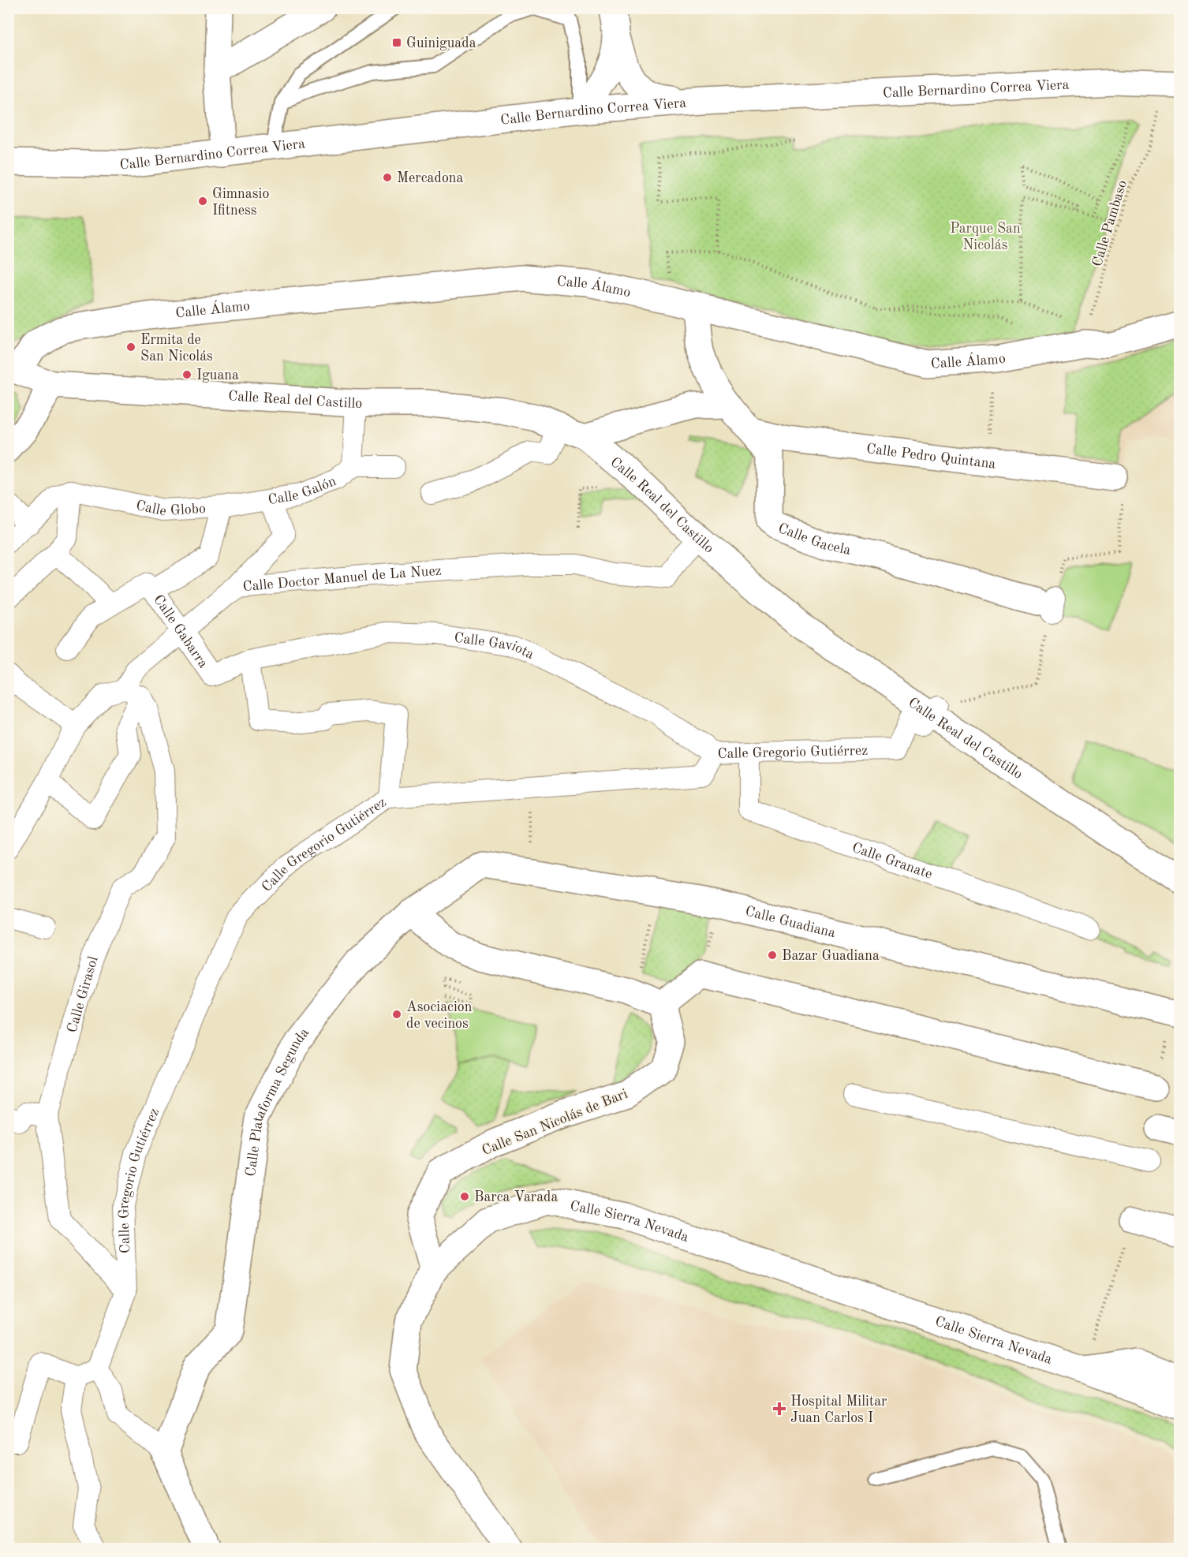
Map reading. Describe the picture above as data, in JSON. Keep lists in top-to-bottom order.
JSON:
{
  "streets": {
    "street": [
      "Calle Bernardino Correa Viera",
      "Calle Álamo",
      "Calle Real del Castillo",
      "Calle Pedro Quintana",
      "Calle Galón",
      "Calle Globo",
      "Calle Gacela",
      "Calle Doctor Manuel de La Nuez",
      "Calle Gabarra",
      "Calle Gaviota",
      "Calle Gregorio Gutiérrez",
      "Calle Granate",
      "Calle Guadiana",
      "Calle Girasol",
      "Calle Plataforma Segunda",
      "Calle San Nicolás de Bari",
      "Calle Sierra Nevada"
    ],
    "path": ["Calle Pambaso"]
  },
  "crossings": [
    ["Calle Pambaso", "Calle Álamo"],
    ["Calle Álamo", "Calle Real del Castillo"],
    ["Calle Álamo", "Calle Gacela"],
    ["Calle Real del Castillo", "Calle Galón"],
    ["Calle Real del Castillo", "Calle Doctor Manuel de La Nuez"],
    ["Calle Real del Castillo", "Calle Gregorio Gutiérrez"],
    ["Calle Pedro Quintana", "Calle Gacela"],
    ["Calle Galón", "Calle Globo"],
    ["Calle Galón", "Calle Doctor Manuel de La Nuez"],
    ["Calle Doctor Manuel de La Nuez", "Calle Gabarra"],
    ["Calle Doctor Manuel de La Nuez", "Calle Girasol"],
    ["Calle Gabarra", "Calle Gaviota"],
    ["Calle Gaviota", "Calle Gregorio Gutiérrez"],
    ["Calle Gregorio Gutiérrez", "Calle Granate"],
    ["Calle Gregorio Gutiérrez", "Calle Girasol"],
    ["Calle Guadiana", "Calle Plataforma Segunda"],
    ["Calle San Nicolás de Bari", "Calle Sierra Nevada"]
  ],
  "parks": ["Parque San Nicolás"],
  "places": {
    "transit": ["Guiniguada"],
    "other": [
      "Mercadona",
      "Gimnasio Ifitness",
      "Ermita de San Nicolás",
      "Iguana",
      "Bazar Guadiana",
      "Asociacion de vecinos",
      "Barca Varada"
    ],
    "health": ["Hospital Militar Juan Carlos I"]
  }
}
